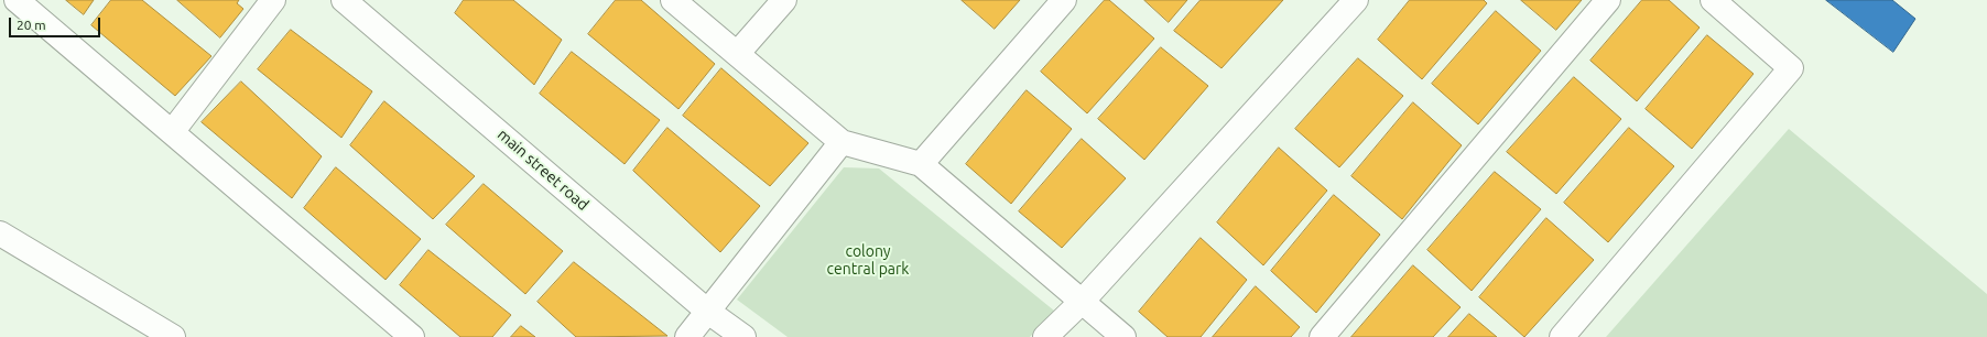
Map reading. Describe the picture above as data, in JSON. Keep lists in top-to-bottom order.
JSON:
{
  "streets": {
    "street": ["main street road"]
  },
  "parks": ["colony central park"],
  "scale_bar": "20 m"
}
